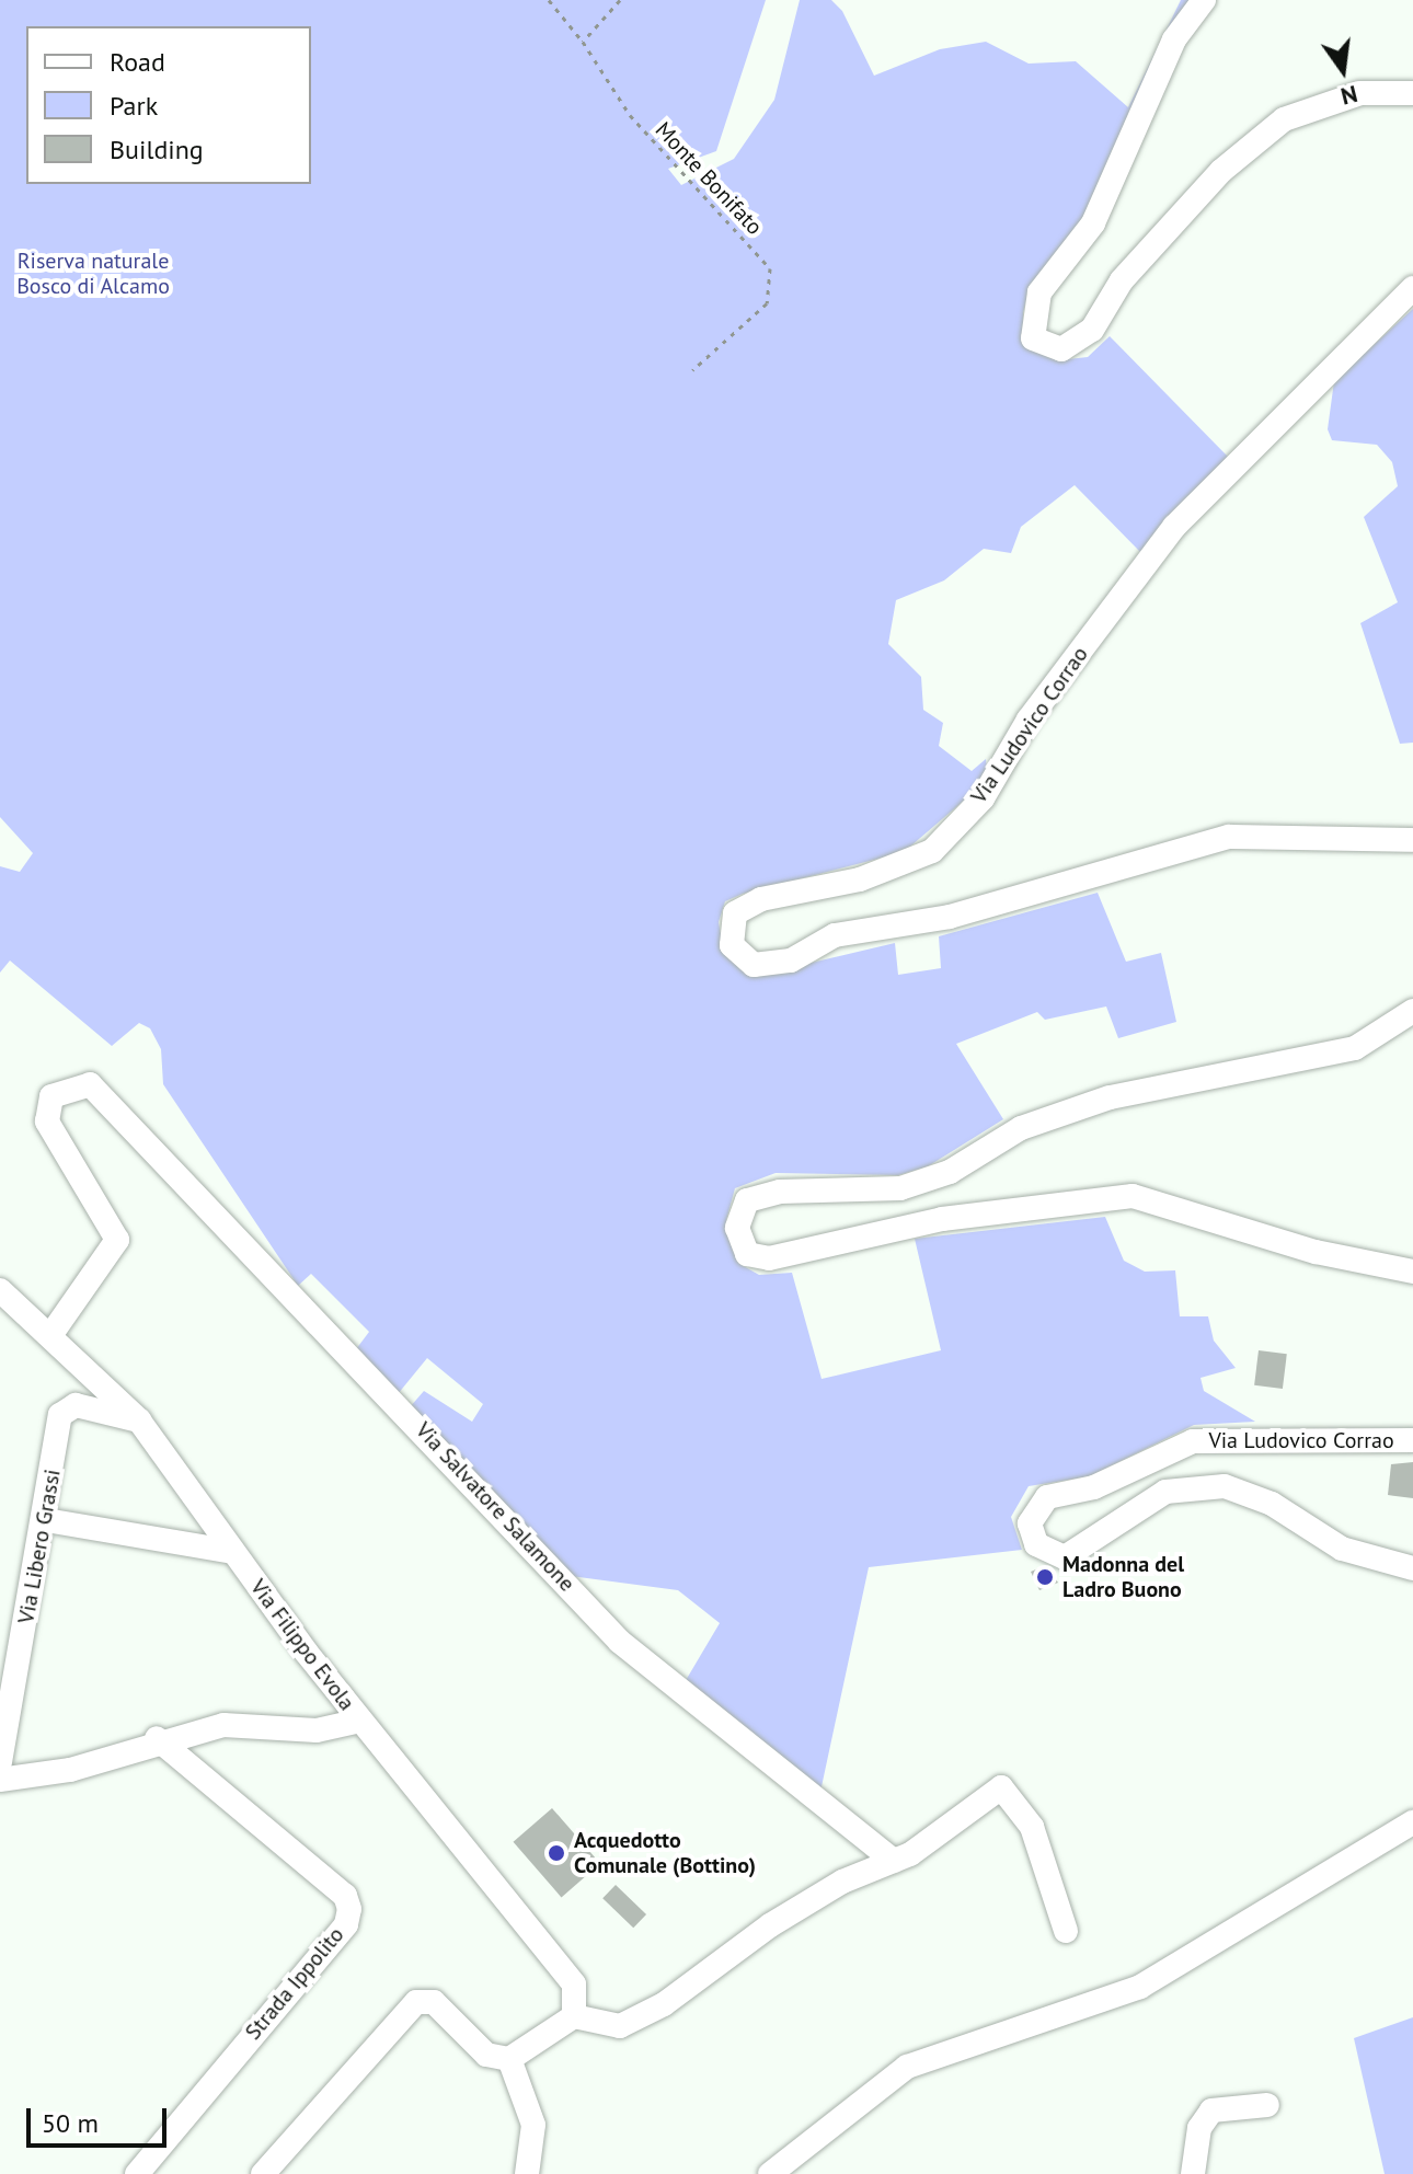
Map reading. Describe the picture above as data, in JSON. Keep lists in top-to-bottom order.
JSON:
{
  "streets": {
    "street": [
      "Via Ludovico Corrao",
      "Via Salvatore Salamone",
      "Via Libero Grassi",
      "Via Filippo Evola",
      "Strada Ippolito"
    ],
    "path": ["Monte Bonifato"]
  },
  "crossings": [
    ["Via Salvatore Salamone", "Via Filippo Evola"],
    ["Via Libero Grassi", "Via Filippo Evola"]
  ],
  "parks": ["Riserva naturale Bosco di Alcamo"],
  "places": ["Madonna del Ladro Buono", "Acquedotto Comunale (Bottino)"],
  "legend": ["Road", "Park", "Building"],
  "scale_bar": "50 m",
  "north": "bottom"
}
